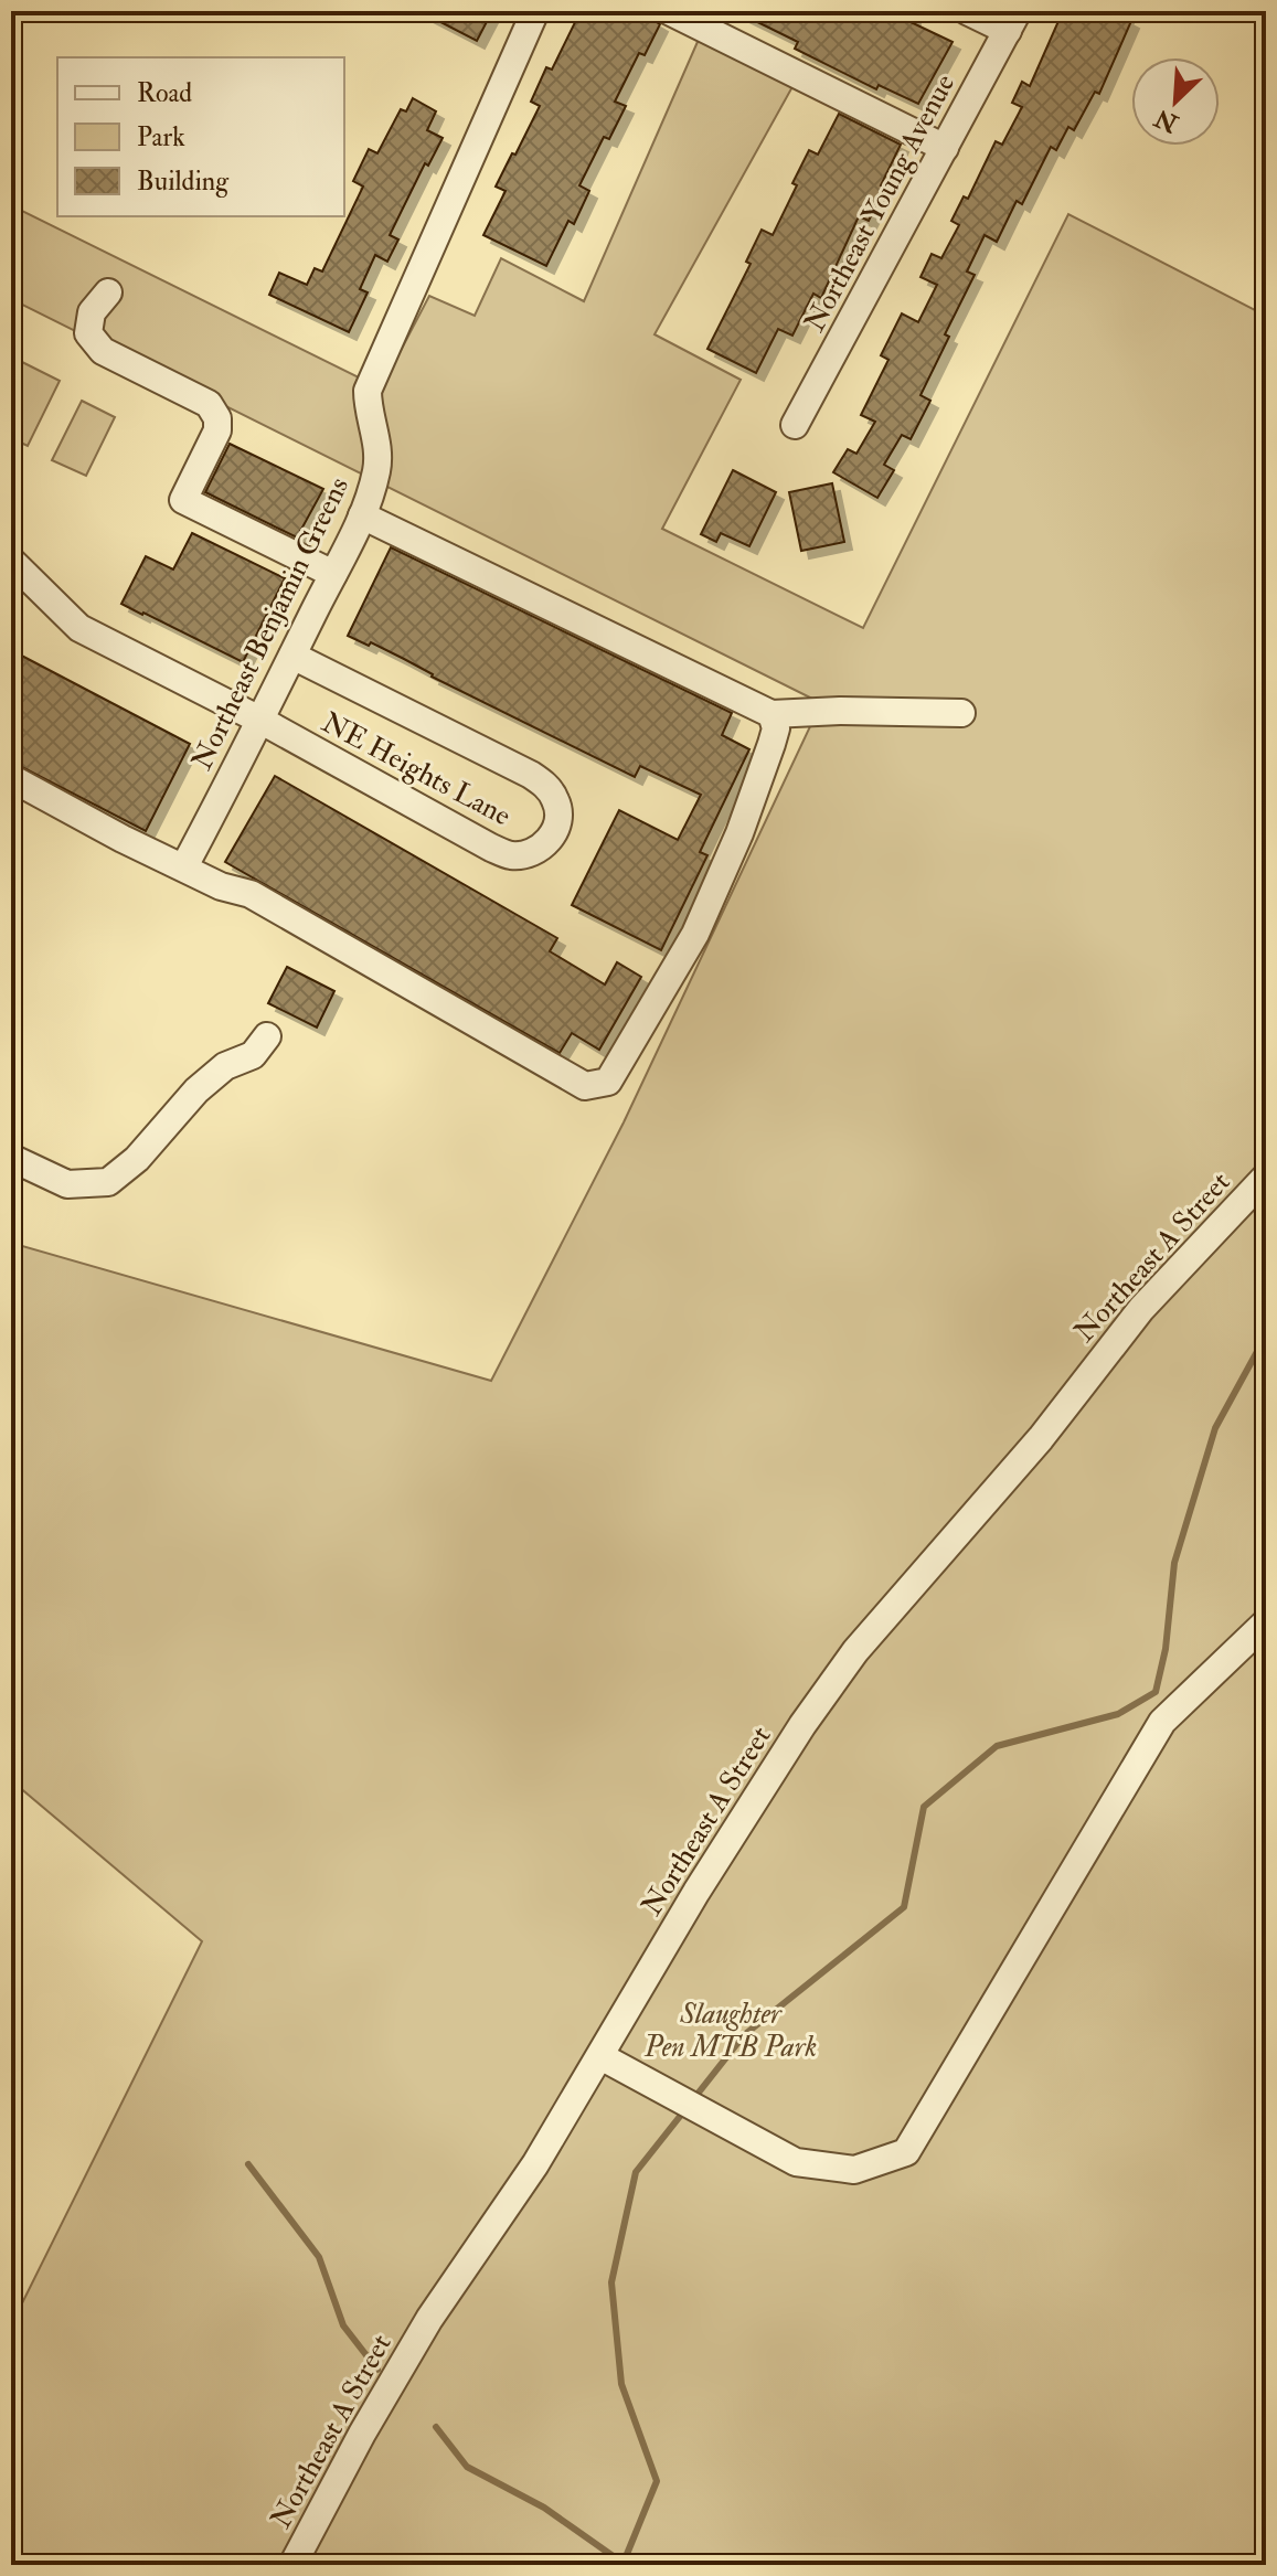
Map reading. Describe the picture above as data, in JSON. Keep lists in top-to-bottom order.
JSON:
{
  "streets": {
    "street": [
      "Northeast Young Avenue",
      "Northeast Benjamin Greens",
      "NE Heights Lane",
      "Northeast A Street"
    ]
  },
  "crossings": [
    ["Northeast Benjamin Greens", "NE Heights Lane"]
  ],
  "parks": ["Slaughter Pen MTB Park"],
  "legend": ["Road", "Park", "Building"],
  "north": "bottom left"
}
